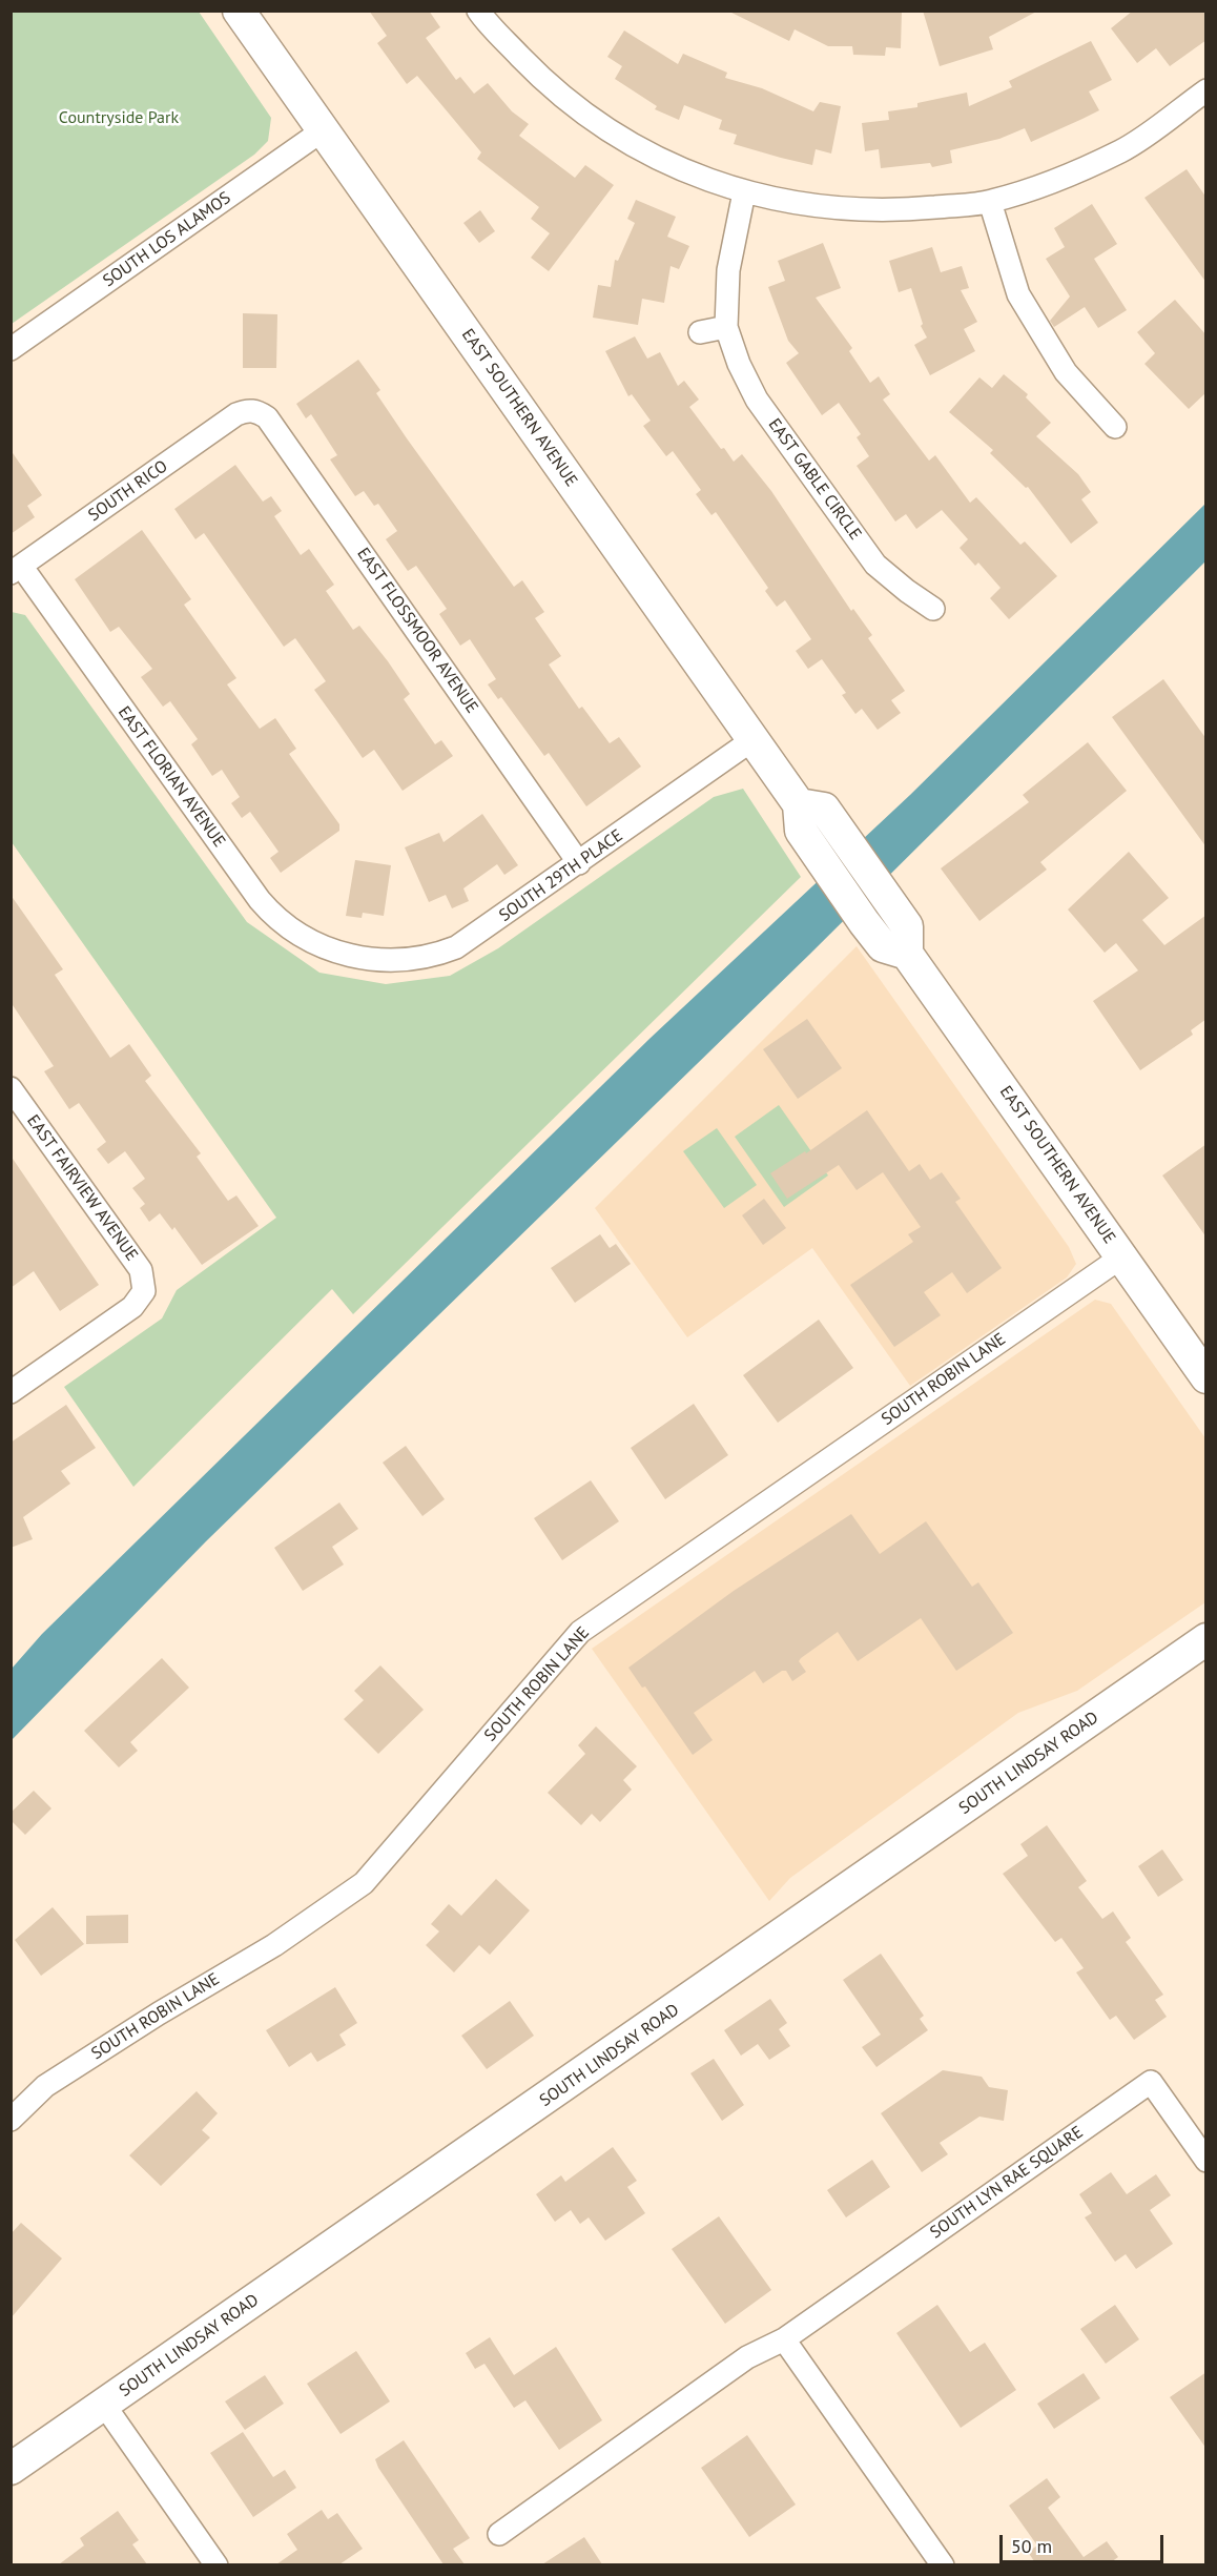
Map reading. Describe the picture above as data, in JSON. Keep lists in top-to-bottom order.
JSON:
{
  "streets": {
    "main road": ["EAST SOUTHERN AVENUE", "SOUTH LINDSAY ROAD"],
    "street": [
      "SOUTH LOS ALAMOS",
      "EAST GABLE CIRCLE",
      "SOUTH RICO",
      "EAST FLOSSMOOR AVENUE",
      "EAST FLORIAN AVENUE",
      "SOUTH 29TH PLACE",
      "EAST FAIRVIEW AVENUE",
      "SOUTH ROBIN LANE",
      "SOUTH LYN RAE SQUARE"
    ]
  },
  "crossings": [
    ["SOUTH LOS ALAMOS", "EAST SOUTHERN AVENUE"],
    ["EAST SOUTHERN AVENUE", "SOUTH 29TH PLACE"],
    ["EAST SOUTHERN AVENUE", "SOUTH ROBIN LANE"],
    ["SOUTH RICO", "EAST FLOSSMOOR AVENUE"],
    ["SOUTH RICO", "EAST FLORIAN AVENUE"],
    ["EAST FLOSSMOOR AVENUE", "SOUTH 29TH PLACE"],
    ["EAST FLORIAN AVENUE", "SOUTH 29TH PLACE"]
  ],
  "parks": ["Countryside Park"],
  "scale_bar": "50 m"
}
